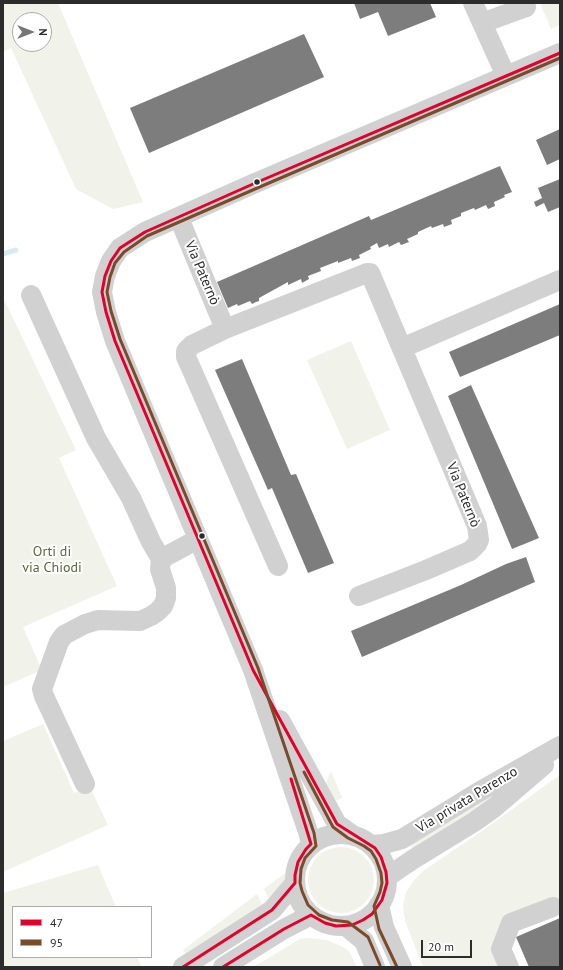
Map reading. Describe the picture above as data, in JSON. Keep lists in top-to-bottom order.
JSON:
{
  "streets": {
    "street": ["Via Paternò", "Via privata Parenzo"]
  },
  "parks": ["Orti di via Chiodi"],
  "lines": ["transit line 47", "transit line 95"],
  "legend": ["47", "95"],
  "scale_bar": "20 m",
  "north": "right"
}
